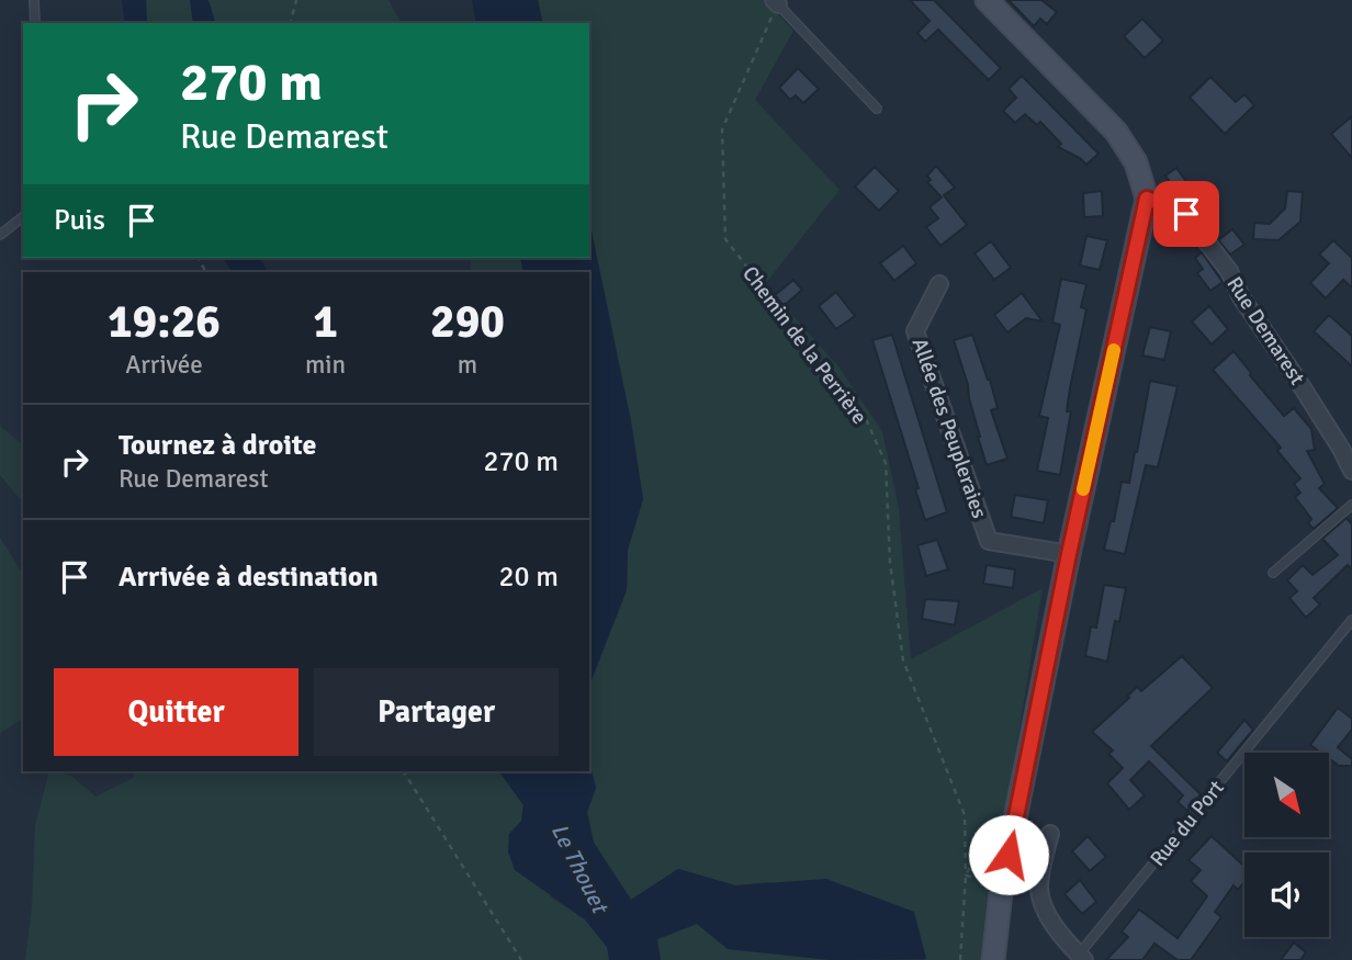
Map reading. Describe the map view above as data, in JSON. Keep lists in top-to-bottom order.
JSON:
{
  "streets": {
    "street": ["Rue Demarest", "Allée des Peupleraies"],
    "lane": ["Rue du Port"],
    "path": ["Chemin de la Perrière"]
  },
  "water": ["Le Thouet"],
  "north": "bottom right",
  "page": {
    "turn": ["270 m", "Rue Demarest"],
    "then": "Puis",
    "eta": [
      "19:26",
      "Arrivée",
      "1",
      "min",
      "290",
      "m"
    ],
    "list": [
      {
        "name": "Tournez à droite",
        "note": "Rue Demarest",
        "value": "270 m"
      },
      {
        "name": "Arrivée à destination",
        "value": "20 m"
      }
    ],
    "buttons": ["Quitter", "Partager"]
  }
}
